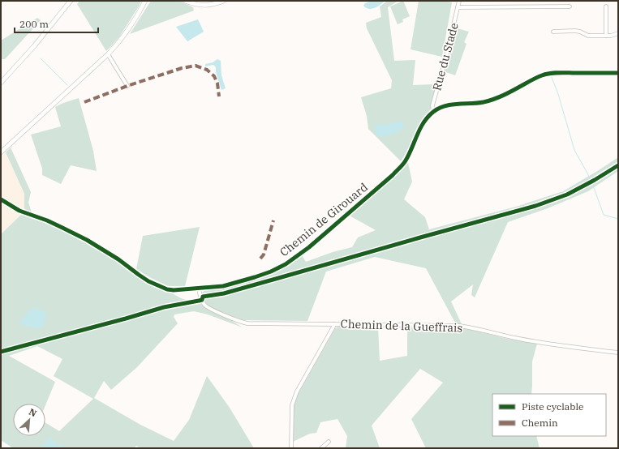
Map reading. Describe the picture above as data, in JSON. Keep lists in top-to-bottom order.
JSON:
{
  "streets": {
    "street": ["Rue du Stade", "Chemin de Girouard", "Chemin de la Gueffrais"]
  },
  "crossings": [
    ["Rue du Stade", "Chemin de Girouard"],
    ["Chemin de Girouard", "Chemin de la Gueffrais"]
  ],
  "legend": ["Piste cyclable", "Chemin"],
  "scale_bar": "200 m",
  "north": "top right"
}
